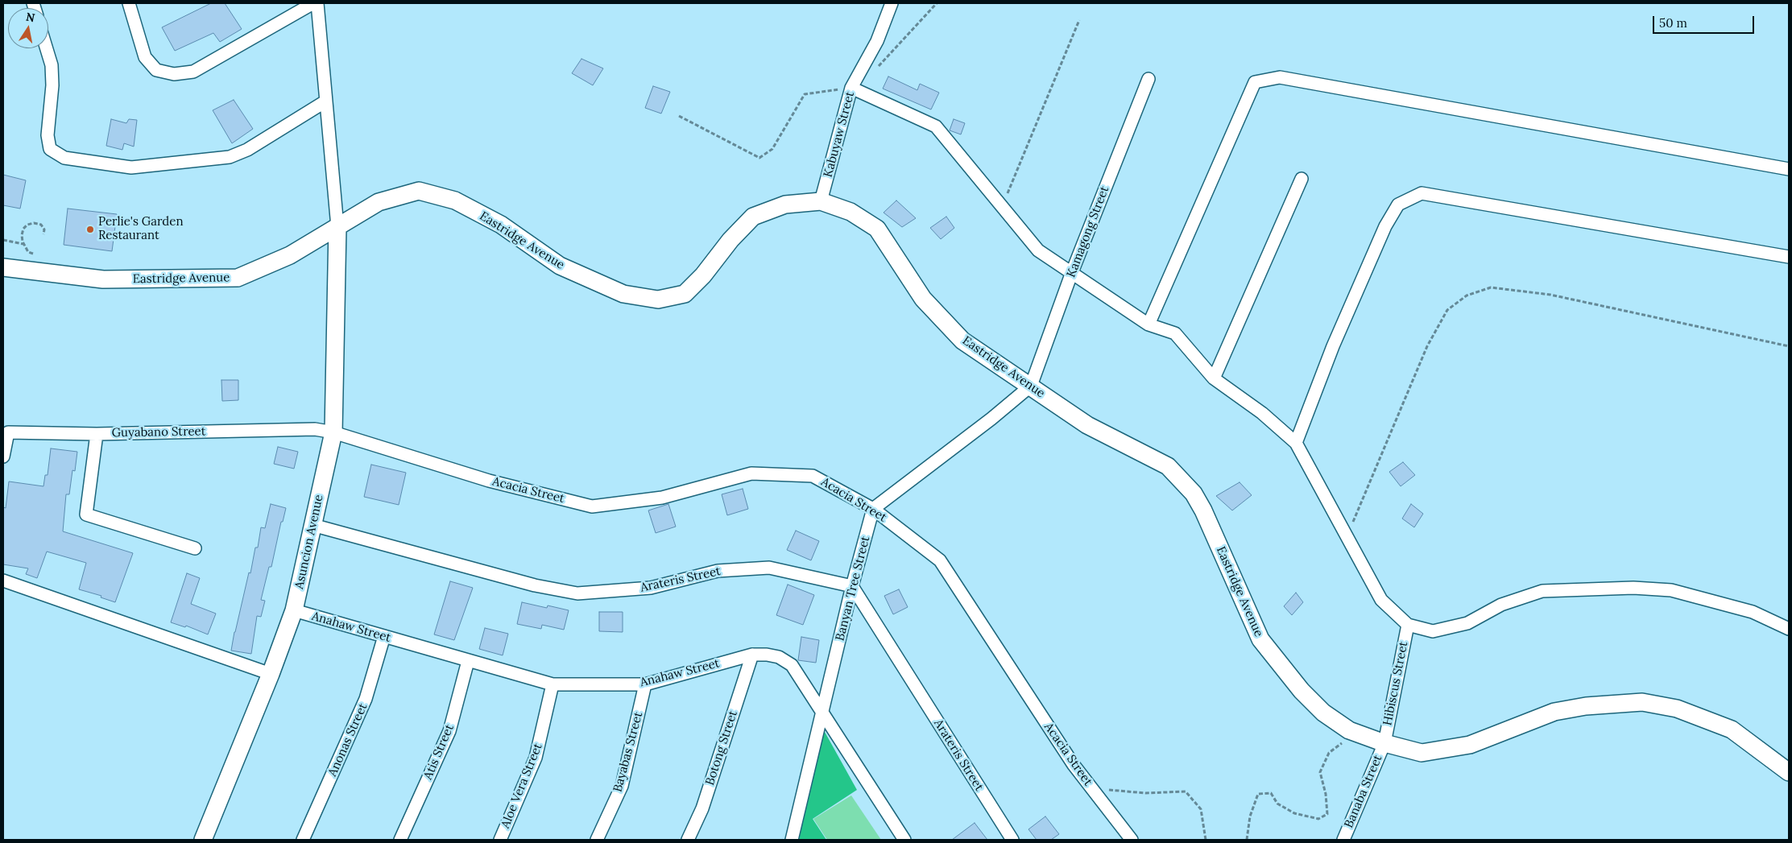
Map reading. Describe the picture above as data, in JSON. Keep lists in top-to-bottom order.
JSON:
{
  "streets": {
    "street": [
      "Kabuyaw Street",
      "Kamagong Street",
      "Eastridge Avenue",
      "Guyabano Street",
      "Acacia Street",
      "Asuncion Avenue",
      "Arateris Street",
      "Banyan Tree Street",
      "Anahaw Street",
      "Hibiscus Street",
      "Anonas Street",
      "Botong Street",
      "Atis Street",
      "Bayabas Street",
      "Aloe Vera Street",
      "Banaba Street"
    ]
  },
  "crossings": [
    ["Kabuyaw Street", "Eastridge Avenue"],
    ["Kamagong Street", "Eastridge Avenue"],
    ["Eastridge Avenue", "Asuncion Avenue"],
    ["Eastridge Avenue", "Hibiscus Street"],
    ["Eastridge Avenue", "Banaba Street"],
    ["Guyabano Street", "Acacia Street"],
    ["Guyabano Street", "Asuncion Avenue"],
    ["Acacia Street", "Asuncion Avenue"],
    ["Acacia Street", "Banyan Tree Street"],
    ["Asuncion Avenue", "Arateris Street"],
    ["Asuncion Avenue", "Anahaw Street"],
    ["Arateris Street", "Banyan Tree Street"],
    ["Banyan Tree Street", "Anahaw Street"],
    ["Anahaw Street", "Anonas Street"],
    ["Anahaw Street", "Botong Street"],
    ["Anahaw Street", "Atis Street"],
    ["Anahaw Street", "Bayabas Street"],
    ["Anahaw Street", "Aloe Vera Street"],
    ["Hibiscus Street", "Banaba Street"]
  ],
  "places": ["Perlie's Garden Restaurant"],
  "scale_bar": "50 m",
  "north": "top"
}
